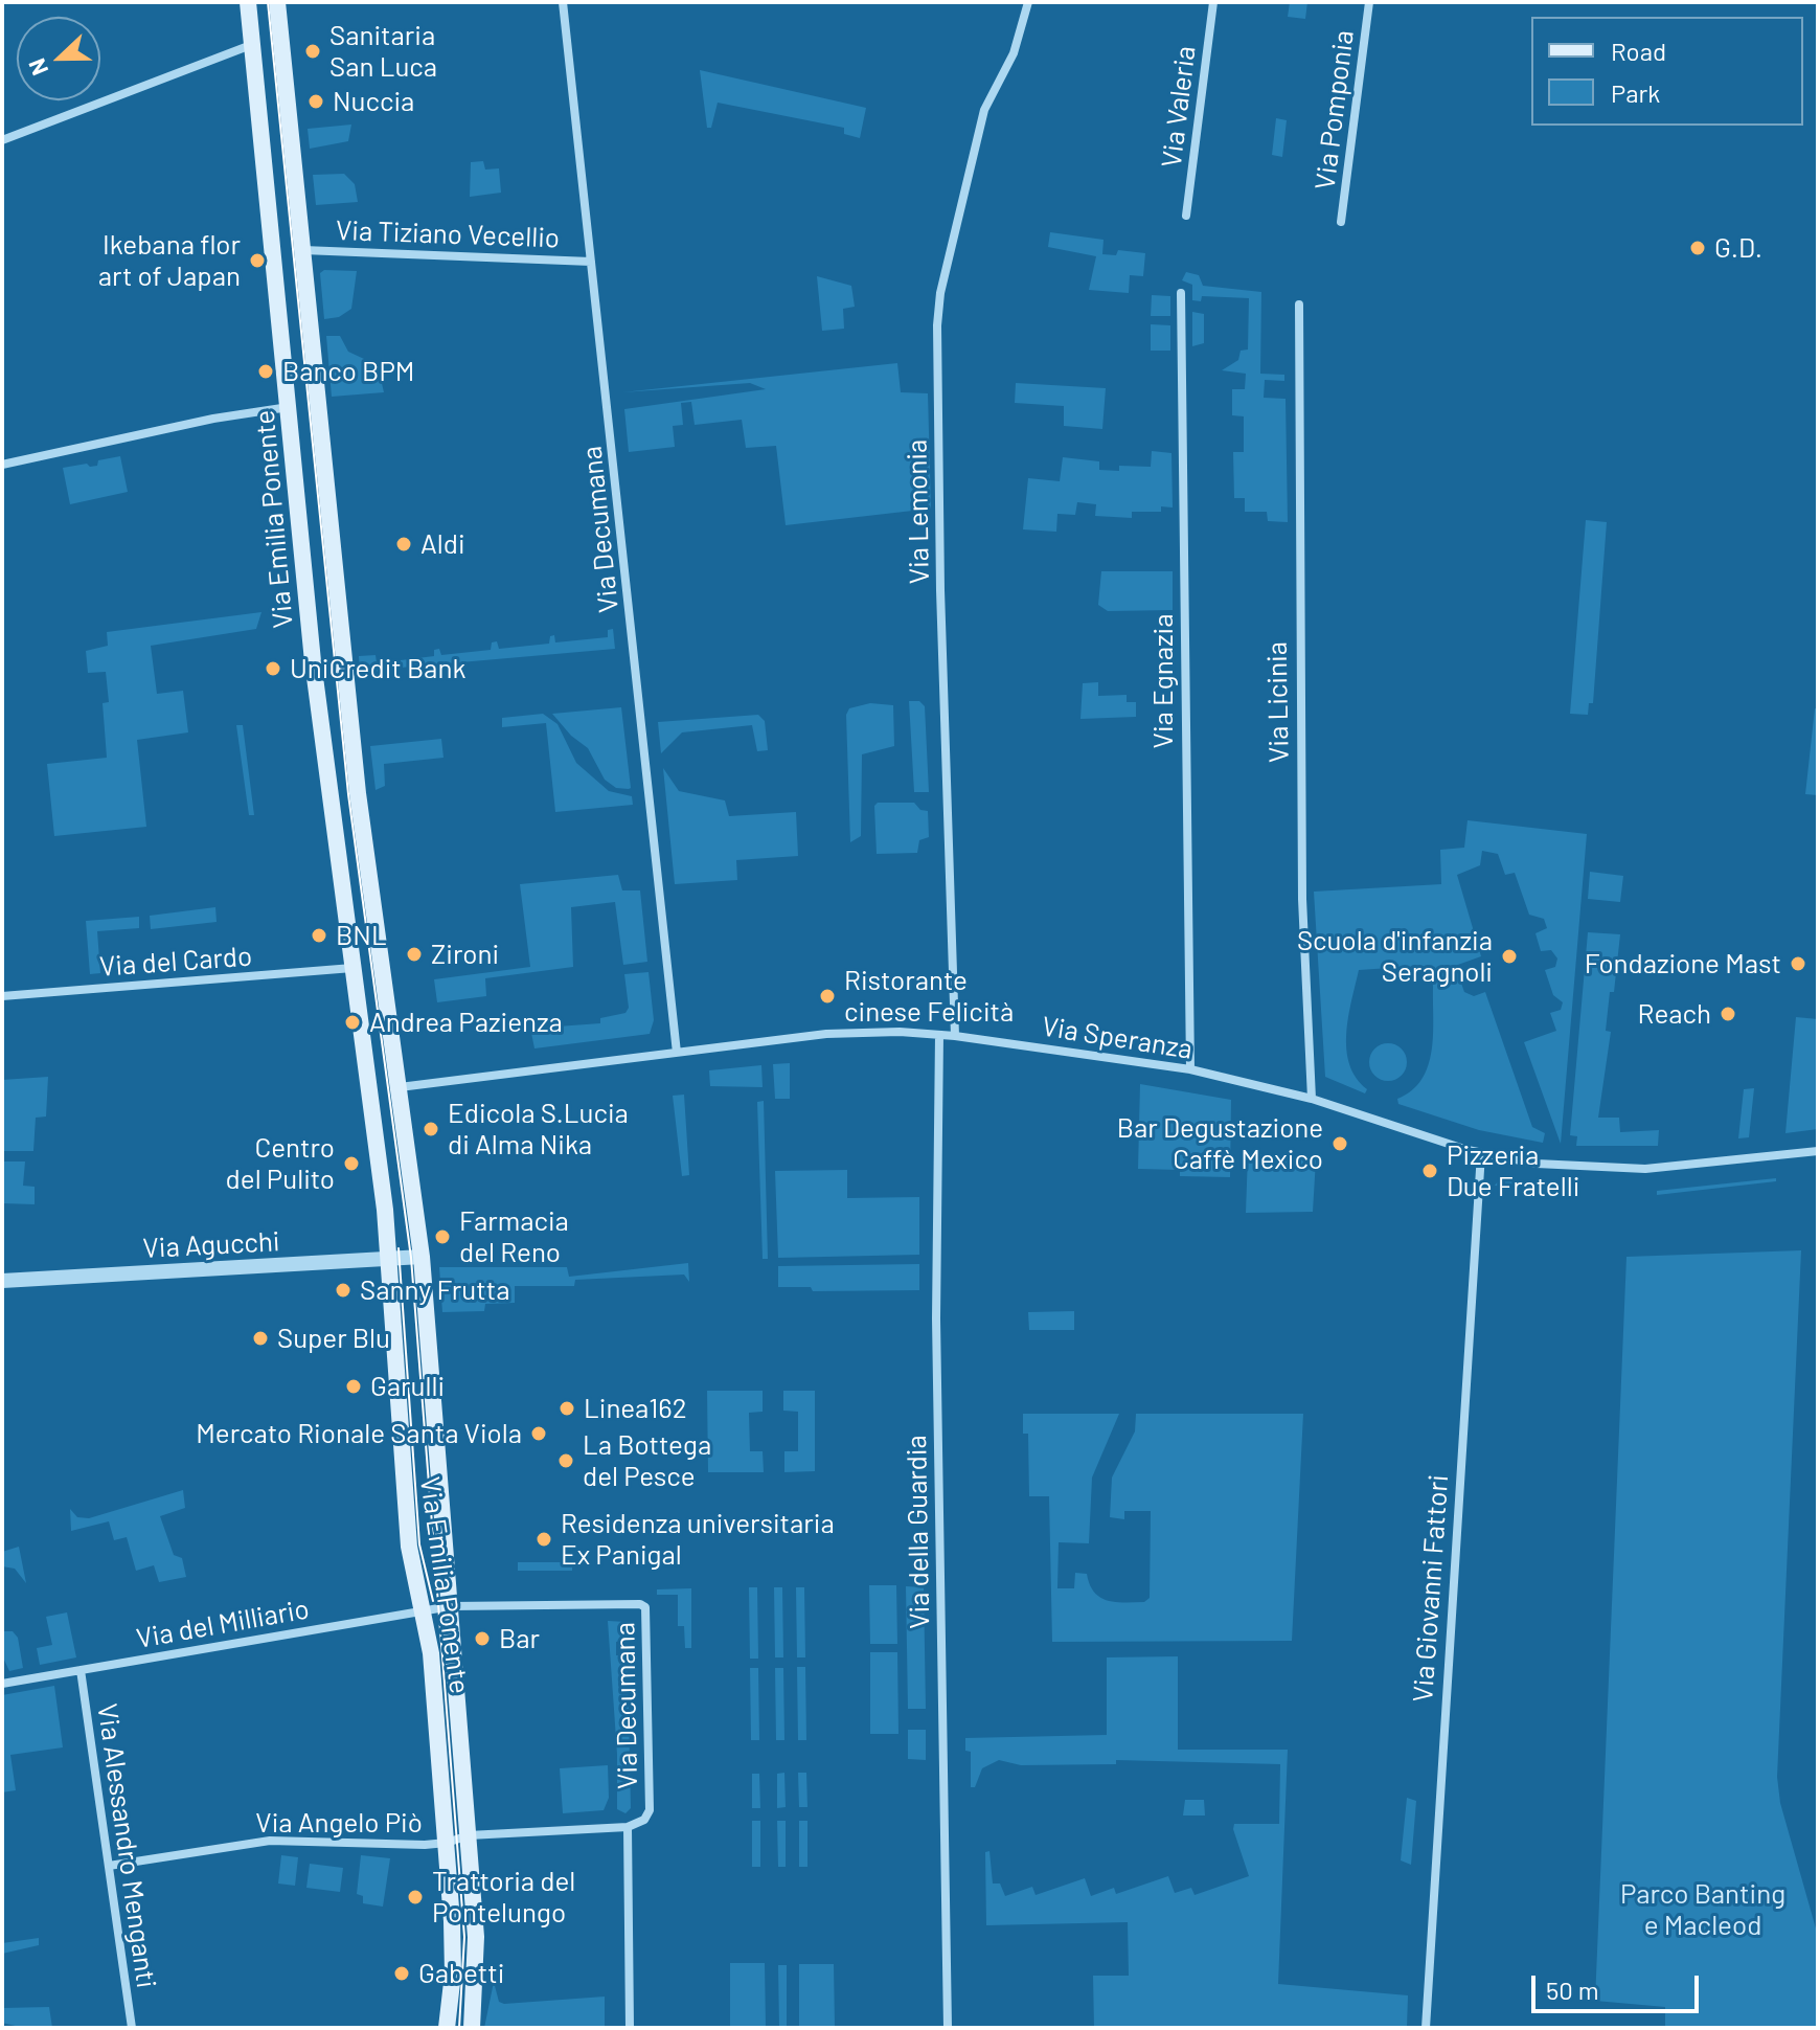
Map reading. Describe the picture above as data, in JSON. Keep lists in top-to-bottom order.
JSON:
{
  "streets": {
    "main road": ["Via Emilia Ponente"],
    "street": [
      "Via Valeria",
      "Via Pomponia",
      "Via Tiziano Vecellio",
      "Via Lemonia",
      "Via Decumana",
      "Via Egnazia",
      "Via Licinia",
      "Via del Cardo",
      "Via Speranza",
      "Via Agucchi",
      "Via della Guardia",
      "Via Giovanni Fattori",
      "Via del Milliario",
      "Via Angelo Piò",
      "Via Alessandro Menganti"
    ]
  },
  "crossings": [
    ["Via Tiziano Vecellio", "Via Emilia Ponente"],
    ["Via Tiziano Vecellio", "Via Decumana"],
    ["Via Lemonia", "Via Speranza"],
    ["Via Emilia Ponente", "Via Decumana"],
    ["Via Emilia Ponente", "Via del Cardo"],
    ["Via Emilia Ponente", "Via Speranza"],
    ["Via Emilia Ponente", "Via Agucchi"],
    ["Via Emilia Ponente", "Via del Milliario"],
    ["Via Emilia Ponente", "Via Angelo Piò"],
    ["Via Decumana", "Via Speranza"],
    ["Via Decumana", "Via del Milliario"],
    ["Via Decumana", "Via Angelo Piò"],
    ["Via Egnazia", "Via Speranza"],
    ["Via Licinia", "Via Speranza"],
    ["Via Speranza", "Via della Guardia"],
    ["Via Speranza", "Via Giovanni Fattori"],
    ["Via del Milliario", "Via Alessandro Menganti"],
    ["Via Angelo Piò", "Via Alessandro Menganti"]
  ],
  "parks": ["Parco Banting e Macleod"],
  "places": [
    "Sanitaria San Luca",
    "Nuccia",
    "G.D.",
    "Ikebana flor art of Japan",
    "Banco BPM",
    "Aldi",
    "UniCredit Bank",
    "BNL",
    "Zironi",
    "Scuola d'infanzia Seragnoli",
    "Fondazione Mast",
    "Ristorante cinese Felicità",
    "Reach",
    "Andrea Pazienza",
    "Edicola S.Lucia di Alma Nika",
    "Bar Degustazione Caffè Mexico",
    "Centro del Pulito",
    "Pizzeria Due Fratelli",
    "Farmacia del Reno",
    "Sanny Frutta",
    "Super Blu",
    "Garulli",
    "Linea162",
    "Mercato Rionale Santa Viola",
    "La Bottega del Pesce",
    "Residenza universitaria Ex Panigal",
    "Bar",
    "Trattoria del Pontelungo",
    "Gabetti"
  ],
  "legend": ["Road", "Park"],
  "scale_bar": "50 m",
  "north": "left"
}
